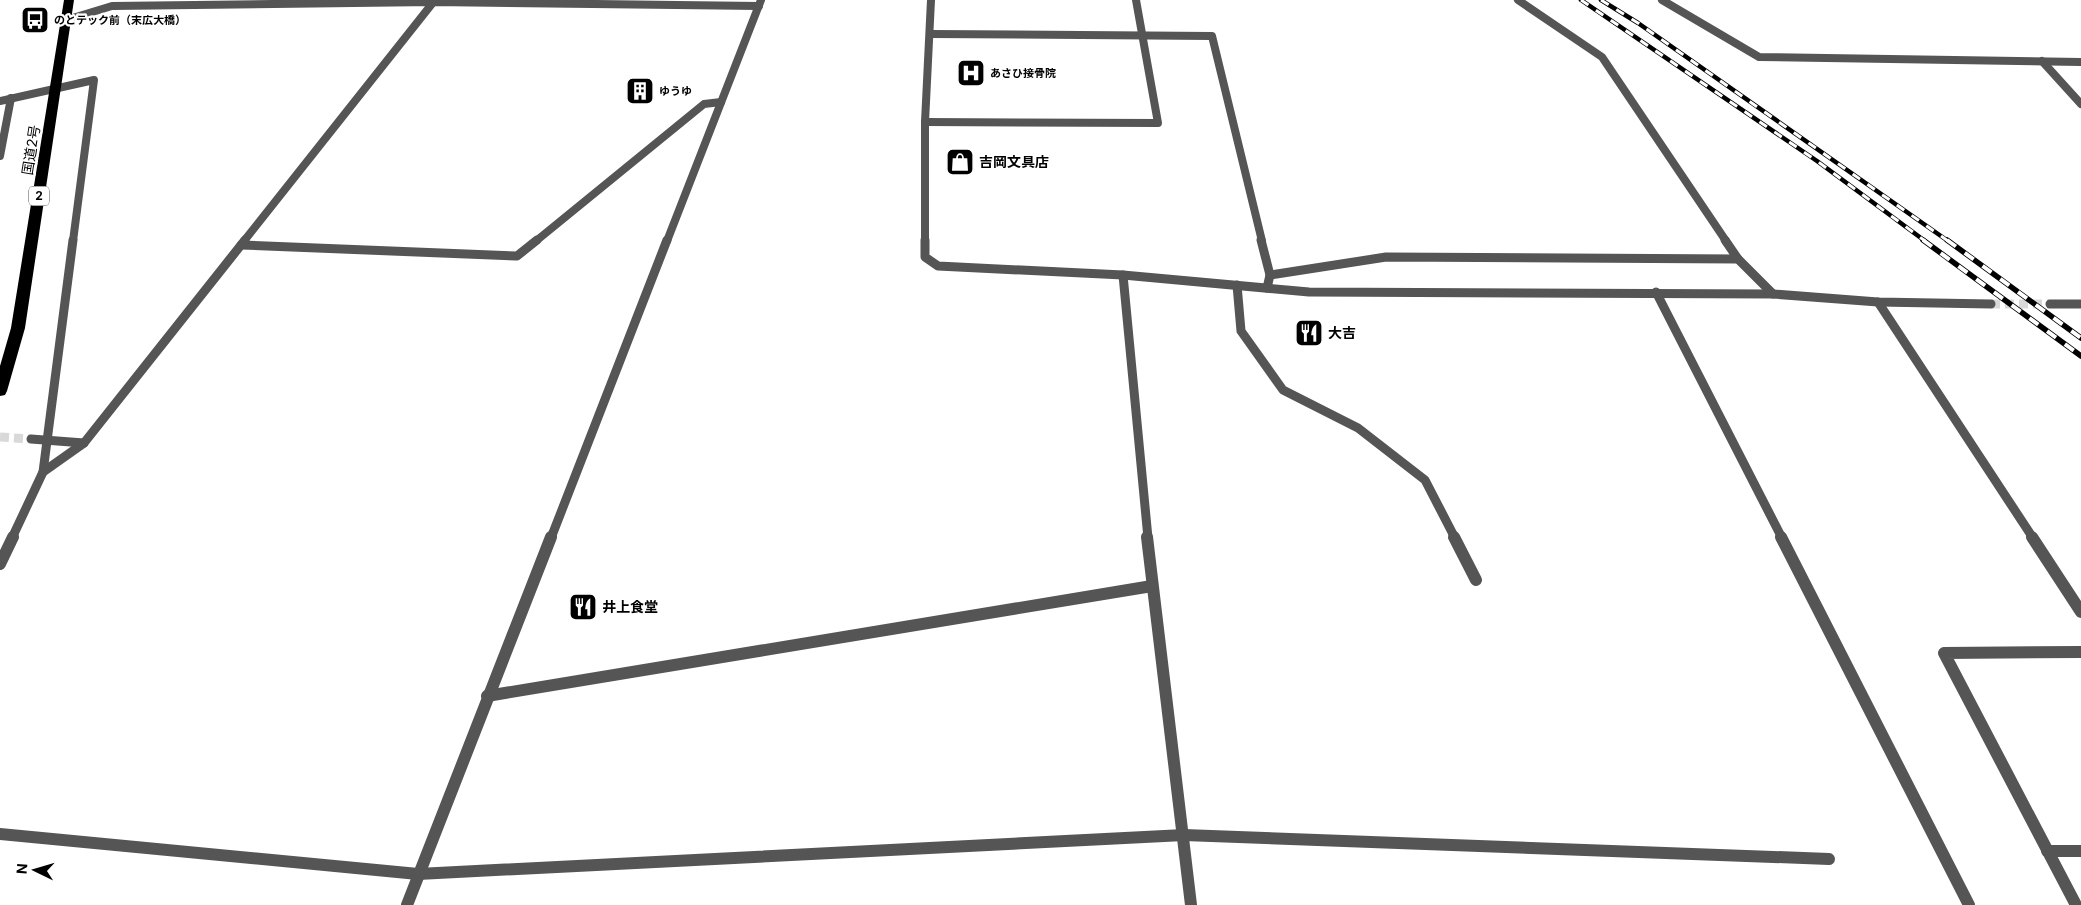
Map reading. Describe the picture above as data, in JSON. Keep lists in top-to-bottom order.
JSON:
{
  "streets": {
    "highway": ["国道2号", "2"]
  },
  "places": {
    "bus stop": ["のとテック前（末広大橋）"],
    "hospital": ["あさひ接骨院"],
    "building": ["ゆうゆ"],
    "shop": ["吉岡文具店"],
    "restaurant": ["大吉", "井上食堂"]
  },
  "north": "left"
}
